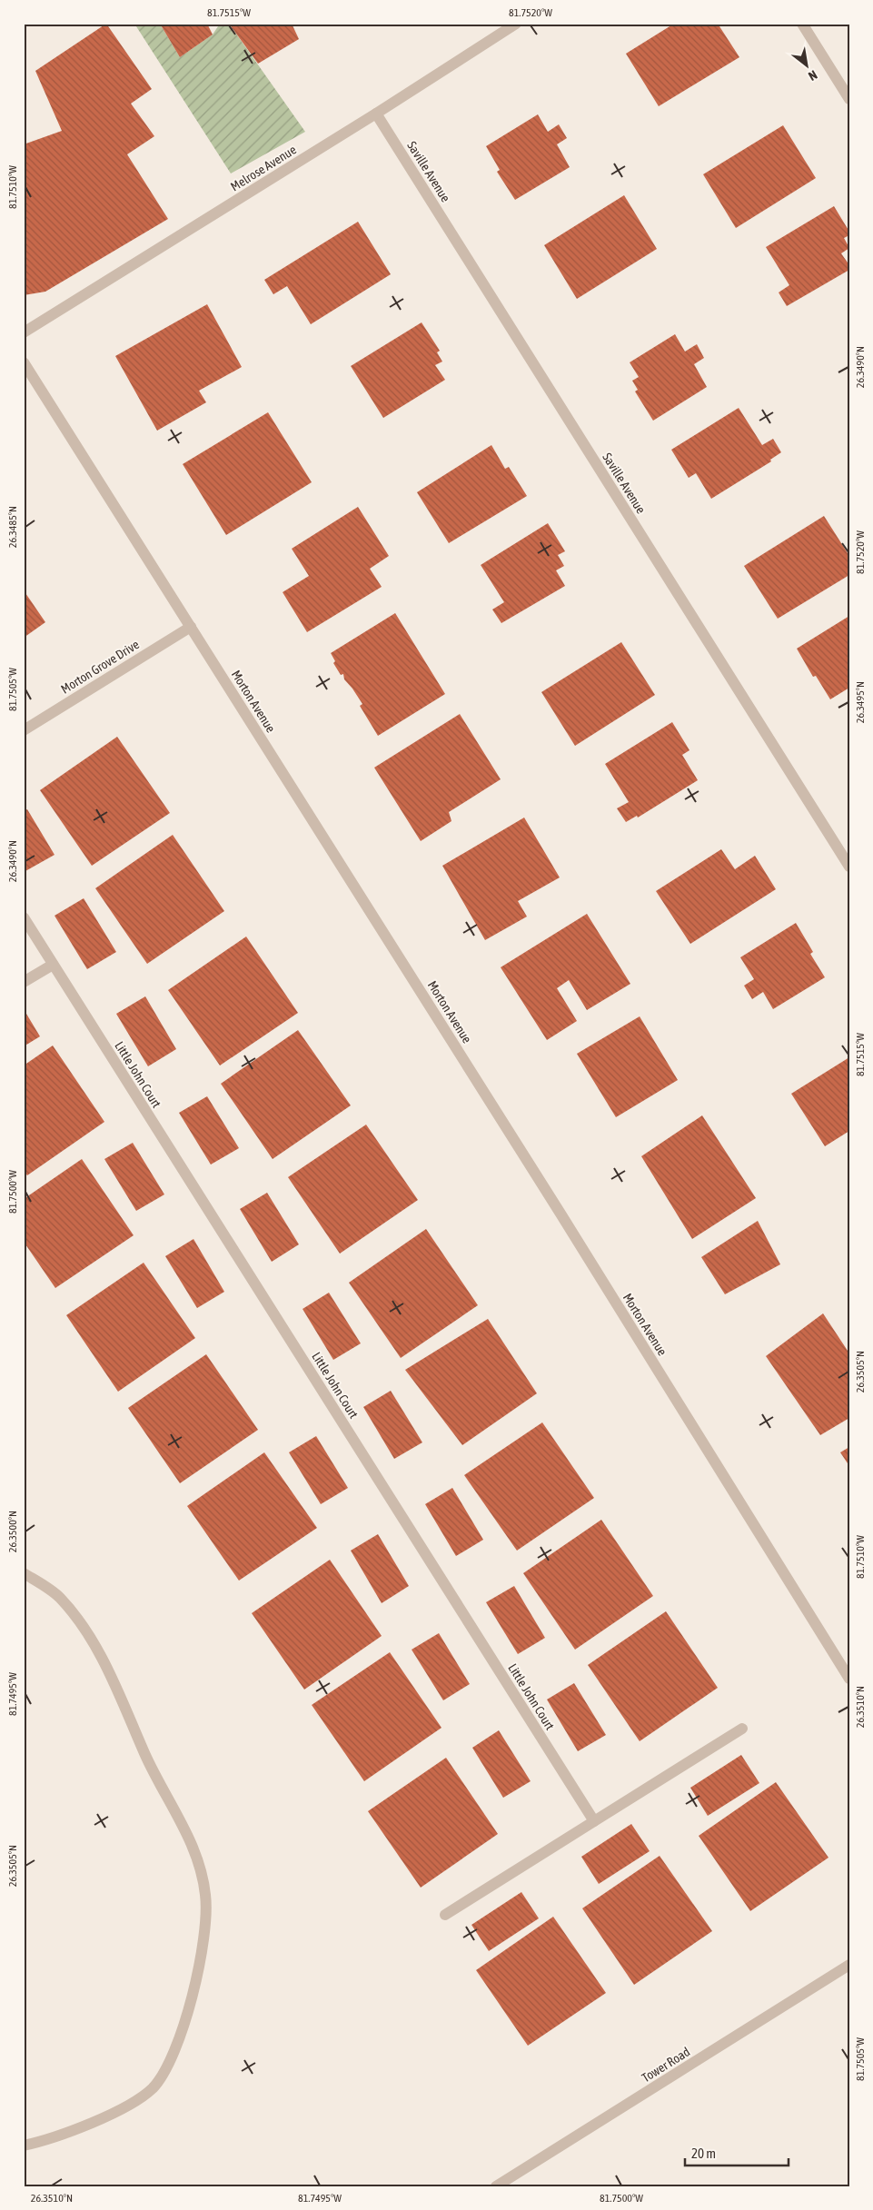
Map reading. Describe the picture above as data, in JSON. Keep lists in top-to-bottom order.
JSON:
{
  "streets": {
    "street": [
      "Melrose Avenue",
      "Saville Avenue",
      "Morton Grove Drive",
      "Morton Avenue",
      "Little John Court",
      "Tower Road"
    ]
  },
  "crossings": [
    ["Melrose Avenue", "Saville Avenue"],
    ["Morton Grove Drive", "Morton Avenue"]
  ],
  "scale_bar": "20 m",
  "north": "bottom right",
  "coordinates": [
    "81.7515°W",
    "81.7520°W",
    "81.7510°W",
    "26.3490°N",
    "26.3485°N",
    "81.7505°W",
    "26.3495°N",
    "81.7500°W",
    "26.3505°N",
    "26.3500°N",
    "81.7495°W",
    "26.3510°N"
  ]
}
